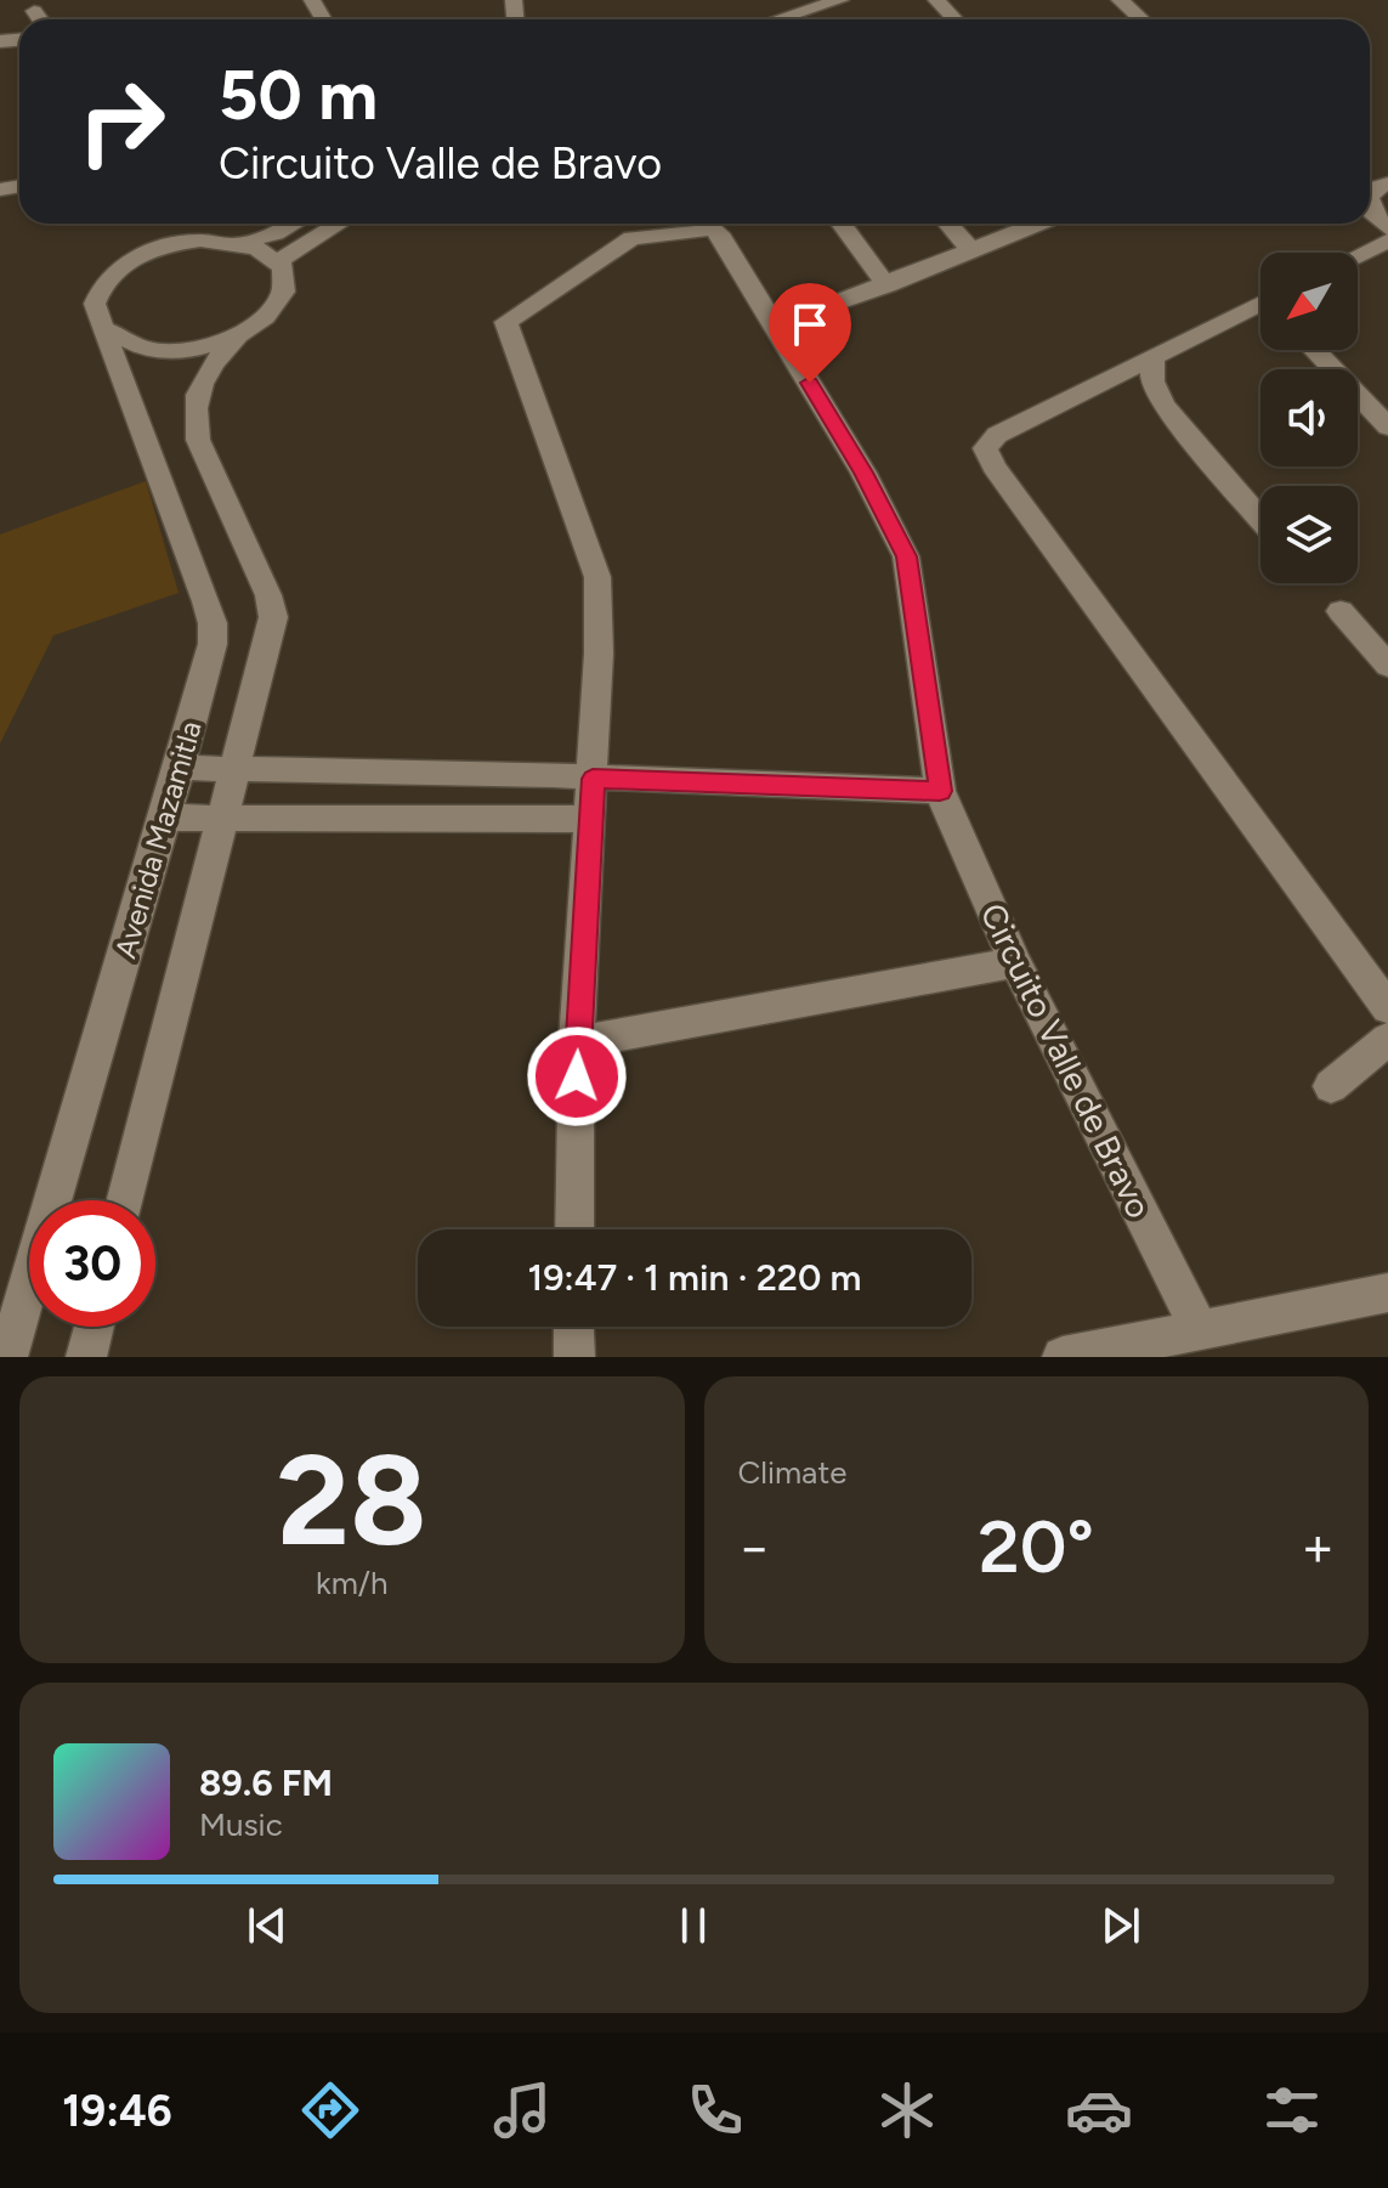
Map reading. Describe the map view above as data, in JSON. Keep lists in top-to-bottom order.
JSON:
{
  "streets": {
    "street": ["Avenida Mazamitla", "Circuito Valle de Bravo"]
  },
  "north": "bottom left",
  "page": {
    "turn": ["50 m", "Circuito Valle de Bravo"],
    "limit": "30",
    "trip": "19:47 · 1 min · 220 m",
    "tile": [
      ["28", "km/h"],
      "Climate"
    ],
    "heat": ["−", "20°", "+"],
    "song": ["89.6 FM", "Music"],
    "tabs": "19:46"
  }
}
